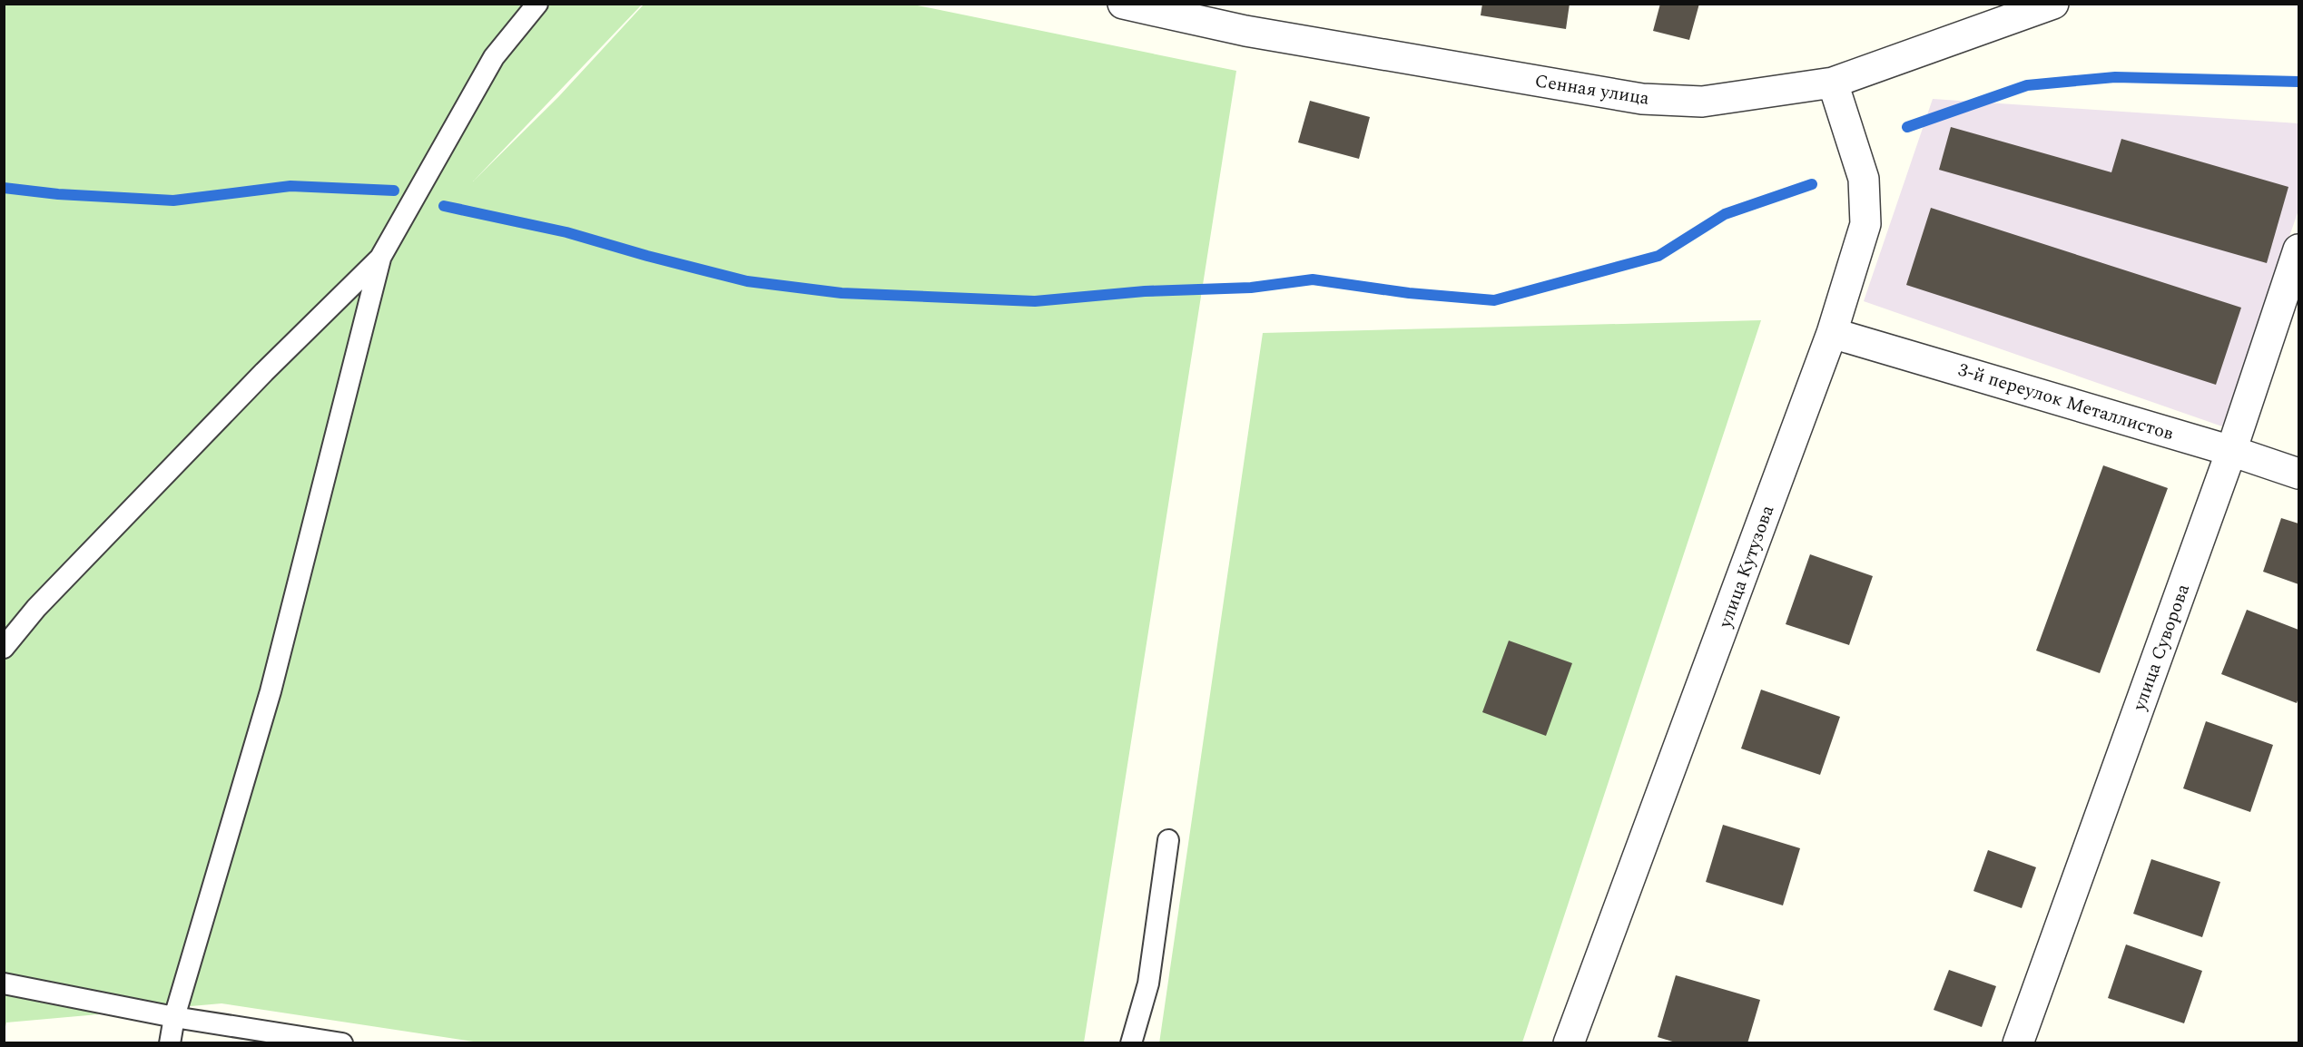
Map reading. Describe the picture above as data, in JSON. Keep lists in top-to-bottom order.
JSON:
{
  "streets": {
    "street": [
      "Сенная улица",
      "3-й переулок Металлистов",
      "улица Кутузова",
      "улица Суворова"
    ]
  },
  "crossings": [
    ["Сенная улица", "улица Кутузова"],
    ["3-й переулок Металлистов", "улица Кутузова"],
    ["3-й переулок Металлистов", "улица Суворова"]
  ]
}
